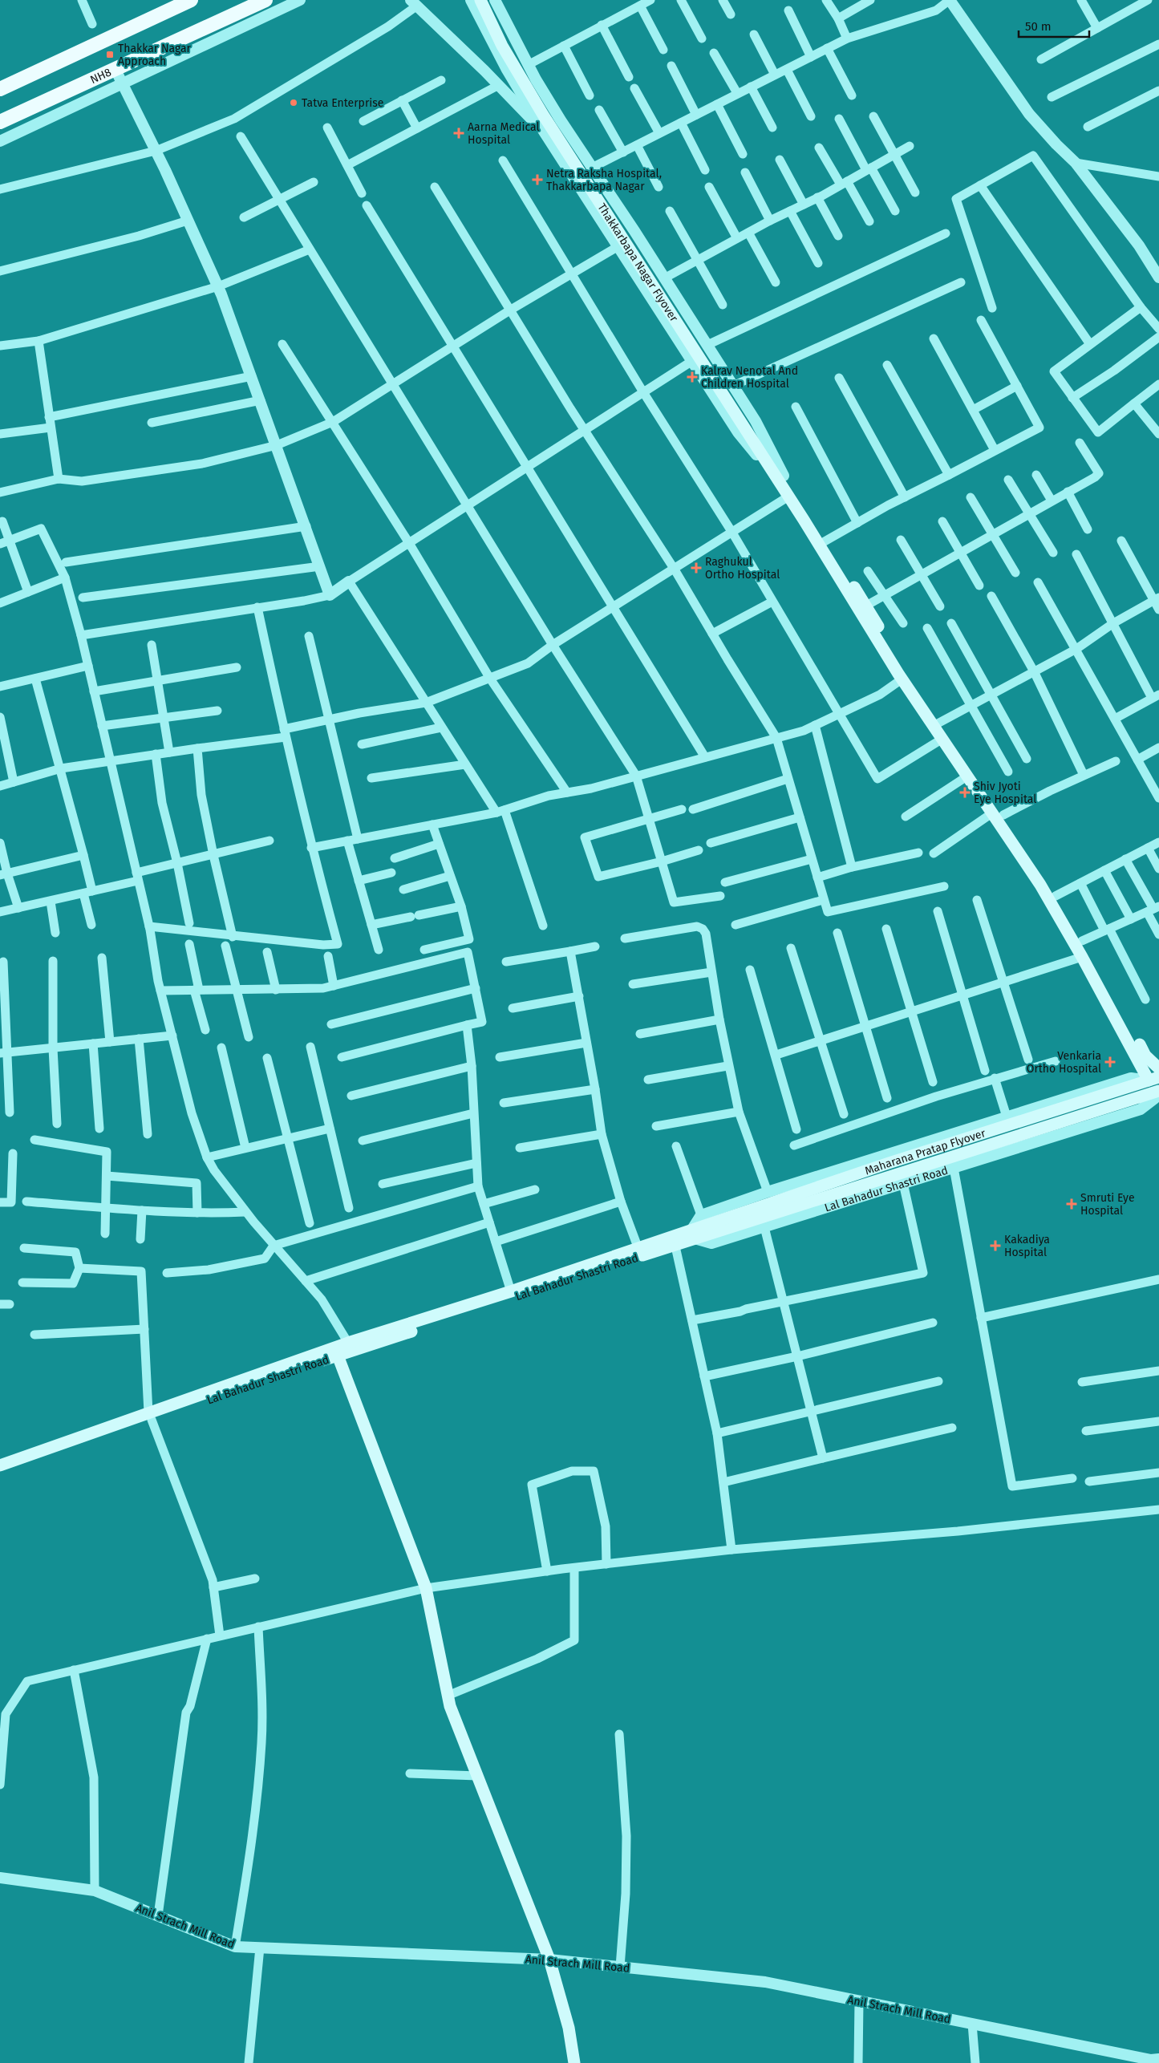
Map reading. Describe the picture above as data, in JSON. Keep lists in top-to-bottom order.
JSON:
{
  "streets": {
    "main road": [
      "NH8",
      "Thakkarbapa Nagar Flyover",
      "Maharana Pratap Flyover",
      "Lal Bahadur Shastri Road"
    ],
    "street": ["Anil Strach Mill Road"]
  },
  "crossings": [
    ["Maharana Pratap Flyover", "Lal Bahadur Shastri Road"]
  ],
  "places": {
    "transit": ["Thakkar Nagar Approach"],
    "other": ["Tatva Enterprise"],
    "health": [
      "Aarna Medical Hospital",
      "Netra Raksha Hospital, Thakkarbapa Nagar",
      "Kalrav Nenotal And Children Hospital",
      "Raghukul Ortho Hospital",
      "Shiv Jyoti Eye Hospital",
      "Venkaria Ortho Hospital",
      "Smruti Eye Hospital",
      "Kakadiya Hospital"
    ]
  },
  "scale_bar": "50 m"
}
